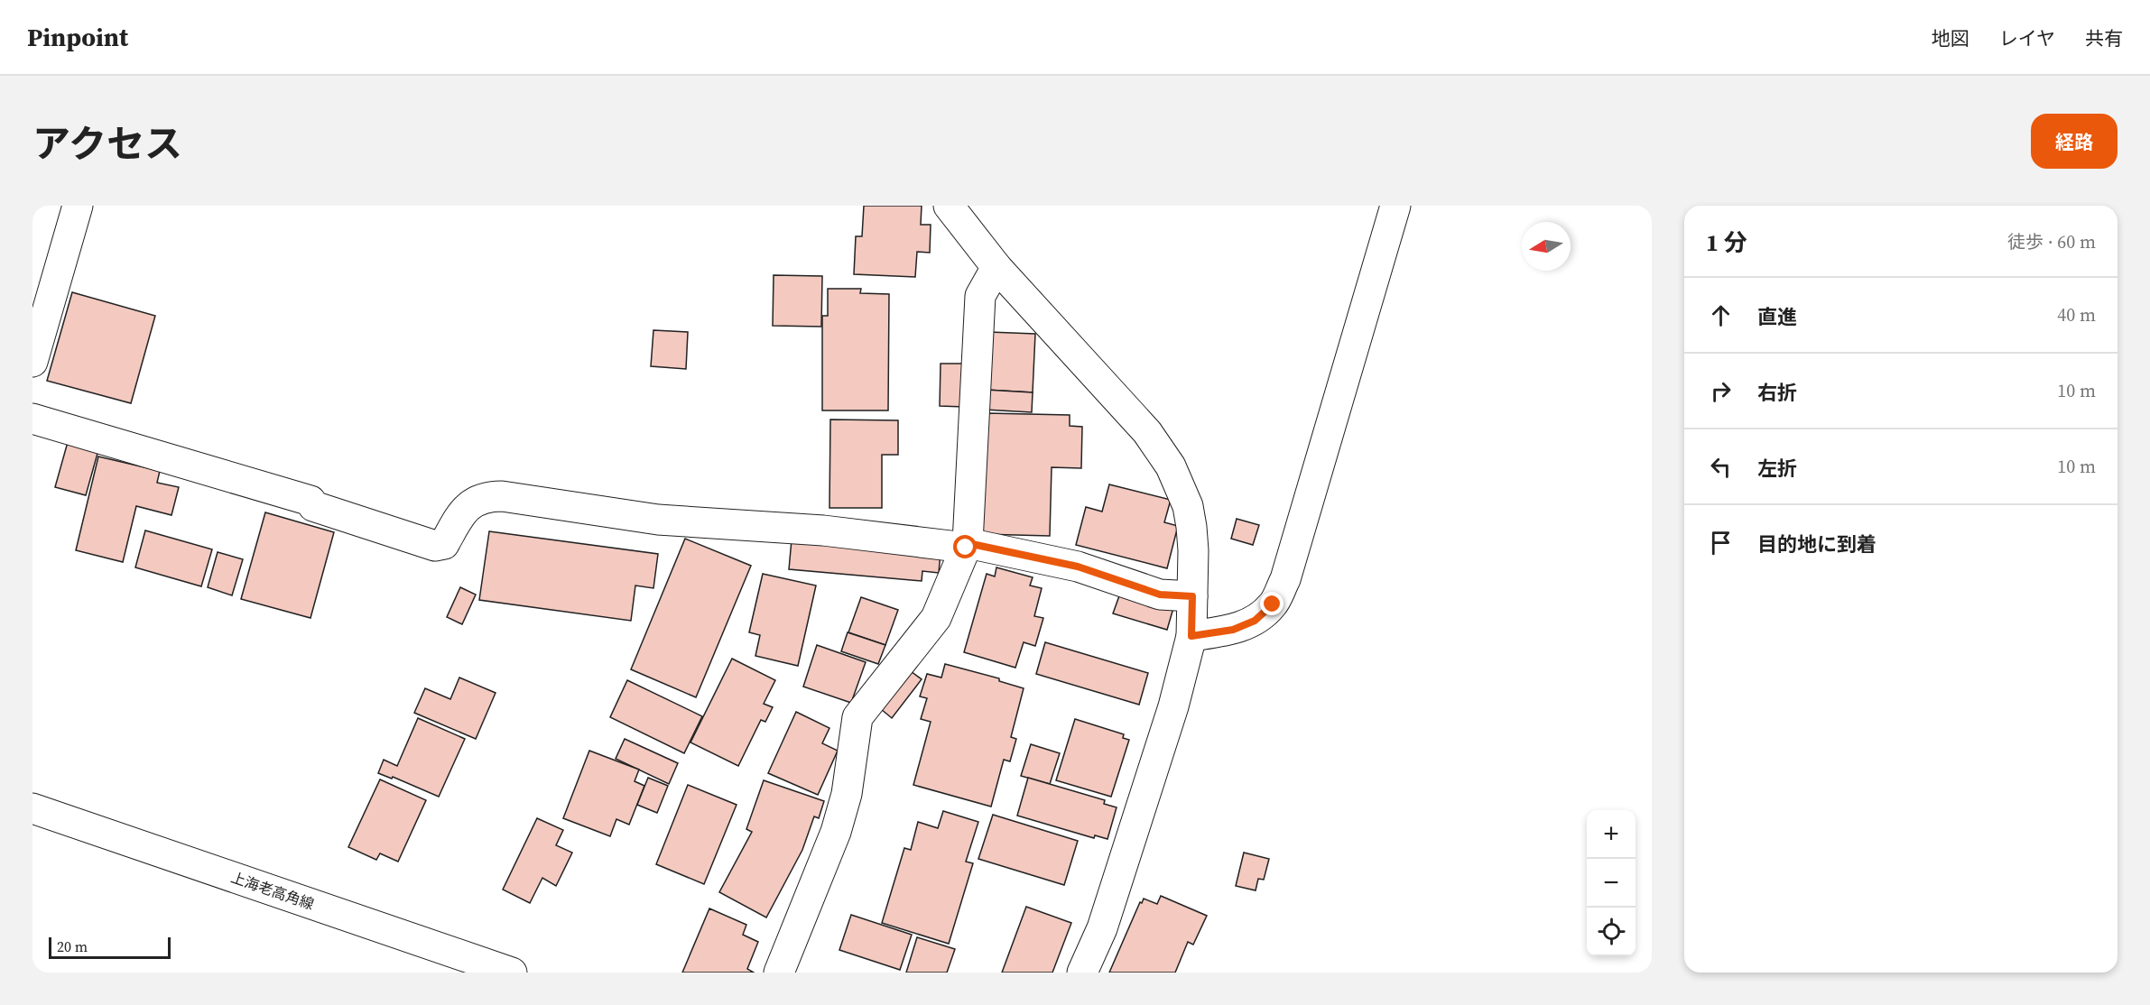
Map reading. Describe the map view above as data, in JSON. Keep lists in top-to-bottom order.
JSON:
{
  "streets": {
    "street": ["上海老高角線"]
  },
  "scale_bar": "20 m",
  "north": "left",
  "page": {
    "header": "Pinpoint",
    "nav": ["地図", "レイヤ", "共有"],
    "title": "アクセス",
    "buttons": "経路",
    "heading": ["1 分", "徒歩 · 60 m"],
    "list": [
      ["直進", "40 m"],
      ["右折", "10 m"],
      ["左折", "10 m"],
      "目的地に到着"
    ],
    "map_buttons": ["+", "−"],
    "scale": "20 m"
  }
}
